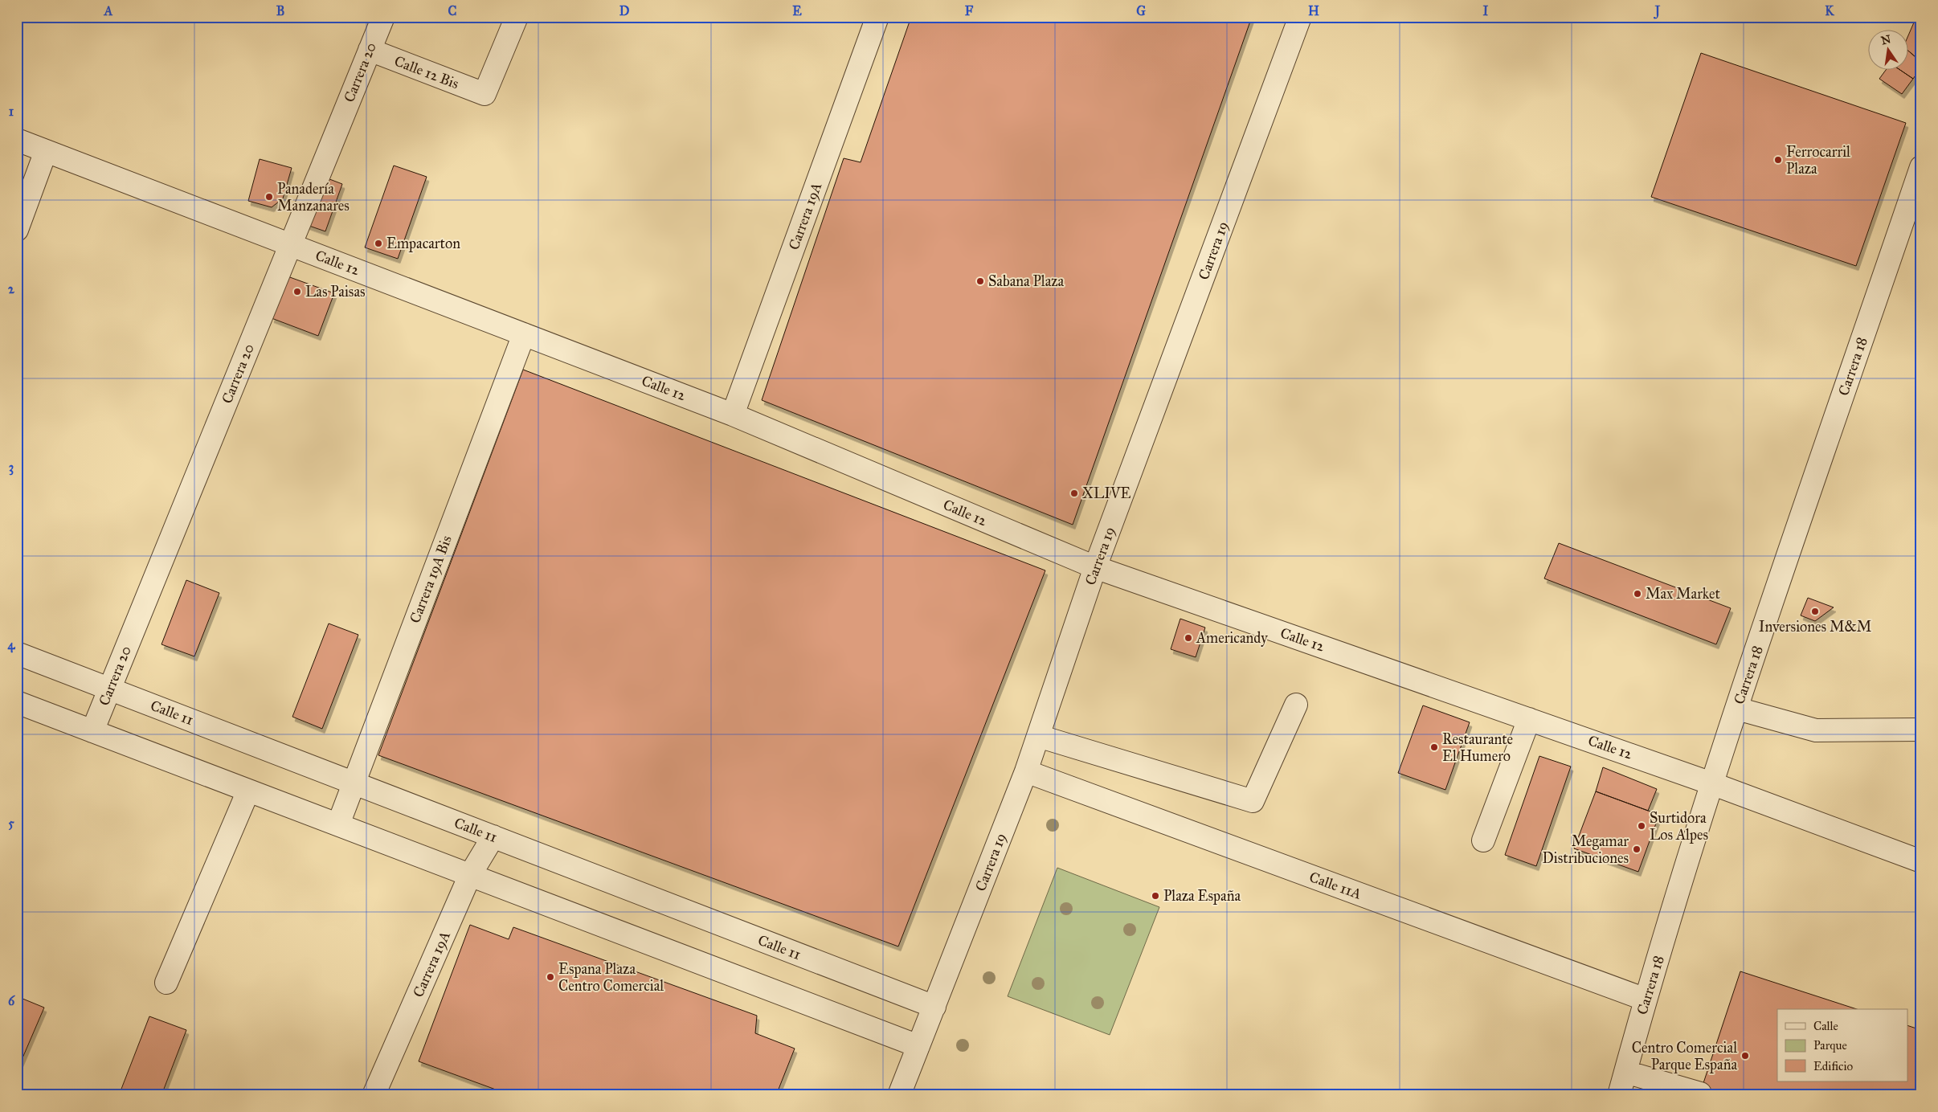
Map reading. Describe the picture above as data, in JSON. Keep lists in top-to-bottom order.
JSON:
{
  "streets": {
    "street": [
      "Carrera 20",
      "Calle 12 Bis",
      "Carrera 19A",
      "Carrera 19",
      "Calle 12",
      "Carrera 18",
      "Carrera 19A Bis",
      "Calle 11",
      "Calle 11A"
    ]
  },
  "crossings": [
    ["Carrera 20", "Calle 12 Bis"],
    ["Carrera 20", "Calle 12"],
    ["Carrera 20", "Calle 11"],
    ["Carrera 19A", "Calle 12"],
    ["Carrera 19A", "Calle 11"],
    ["Carrera 19", "Calle 12"],
    ["Carrera 19", "Calle 11"],
    ["Carrera 19", "Calle 11A"],
    ["Calle 12", "Carrera 18"],
    ["Calle 12", "Carrera 19A Bis"],
    ["Carrera 18", "Calle 11A"],
    ["Carrera 19A Bis", "Calle 11"]
  ],
  "places": [
    "Ferrocarril Plaza",
    "Panadería Manzanares",
    "Empacarton",
    "Sabana Plaza",
    "Las Paisas",
    "XLIVE",
    "Max Market",
    "Inversiones M&M",
    "Americandy",
    "Restaurante El Humero",
    "Surtidora Los Alpes",
    "Megamar Distribuciones",
    "Plaza España",
    "Espana Plaza Centro Comercial",
    "Centro Comercial Parque España"
  ],
  "legend": ["Calle", "Parque", "Edificio"],
  "north": "top",
  "grid": {
    "columns": [
      "A",
      "B",
      "C",
      "D",
      "E",
      "F",
      "G",
      "H",
      "I",
      "J",
      "K"
    ],
    "rows": [
      "1",
      "2",
      "3",
      "4",
      "5",
      "6"
    ]
  }
}
